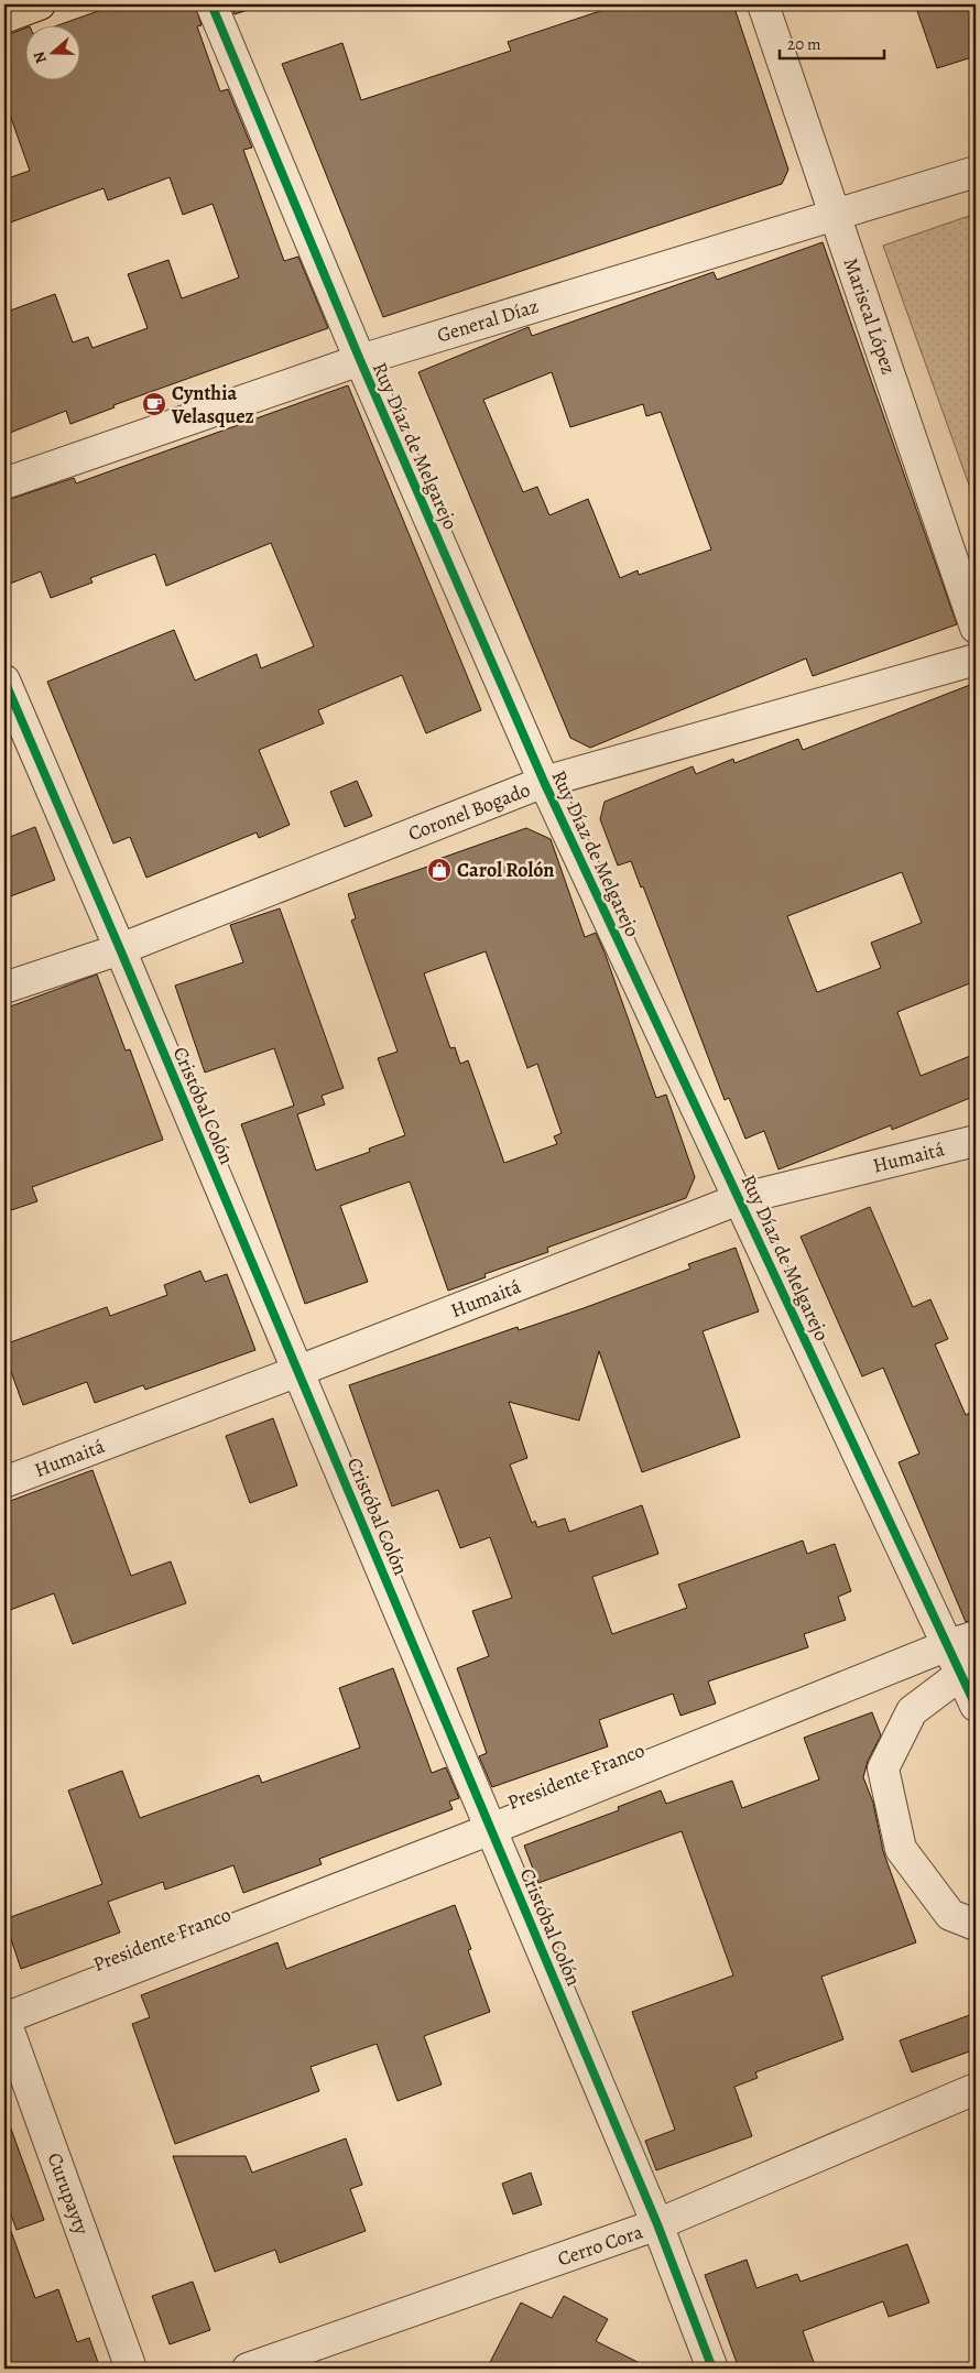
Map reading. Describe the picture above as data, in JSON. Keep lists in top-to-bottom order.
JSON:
{
  "streets": {
    "street": [
      "Mariscal López",
      "General Díaz",
      "Ruy Díaz de Melgarejo",
      "Coronel Bogado",
      "Cristóbal Colón",
      "Humaitá",
      "Presidente Franco",
      "Curupayty",
      "Cerro Cora"
    ]
  },
  "crossings": [
    ["Mariscal López", "General Díaz"],
    ["General Díaz", "Ruy Díaz de Melgarejo"],
    ["Ruy Díaz de Melgarejo", "Coronel Bogado"],
    ["Ruy Díaz de Melgarejo", "Humaitá"],
    ["Ruy Díaz de Melgarejo", "Presidente Franco"],
    ["Coronel Bogado", "Cristóbal Colón"],
    ["Cristóbal Colón", "Humaitá"],
    ["Cristóbal Colón", "Presidente Franco"],
    ["Cristóbal Colón", "Cerro Cora"],
    ["Presidente Franco", "Curupayty"]
  ],
  "places": {
    "cafe": ["Cynthia Velasquez"],
    "shop": ["Carol Rolón"]
  },
  "scale_bar": "20 m",
  "north": "left"
}
